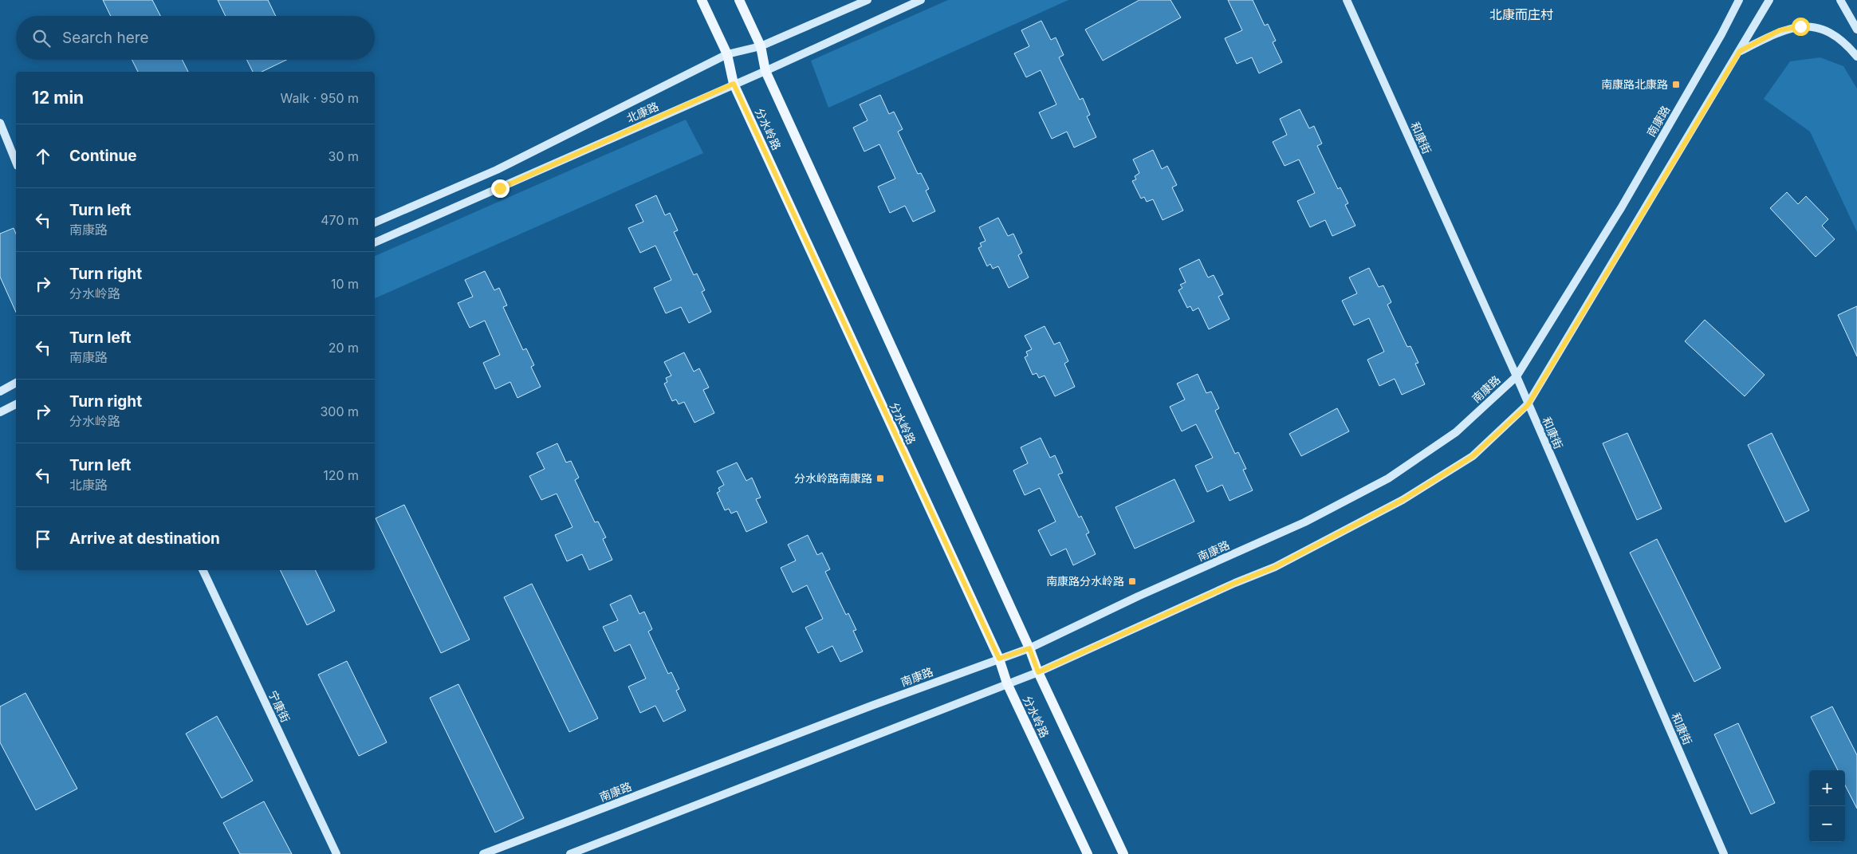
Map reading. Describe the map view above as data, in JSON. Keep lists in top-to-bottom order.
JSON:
{
  "streets": {
    "main road": ["分水岭路"],
    "street": [
      "北康路",
      "南康路",
      "和康街",
      "宁康街"
    ]
  },
  "crossings": [
    ["北康路", "分水岭路"],
    ["南康路", "分水岭路"],
    ["南康路", "和康街"]
  ],
  "districts": ["北康而庄村"],
  "places": {
    "transit": ["南康路北康路", "分水岭路南康路", "南康路分水岭路"]
  },
  "page": {
    "search": "Search here",
    "heading": ["12 min", "Walk · 950 m"],
    "list": [
      ["Continue", "30 m"],
      ["Turn left", "南康路", "470 m"],
      ["Turn right", "分水岭路", "10 m"],
      ["Turn left", "南康路", "20 m"],
      ["Turn right", "分水岭路", "300 m"],
      ["Turn left", "北康路", "120 m"],
      "Arrive at destination"
    ],
    "map_buttons": ["+", "−"]
  }
}
